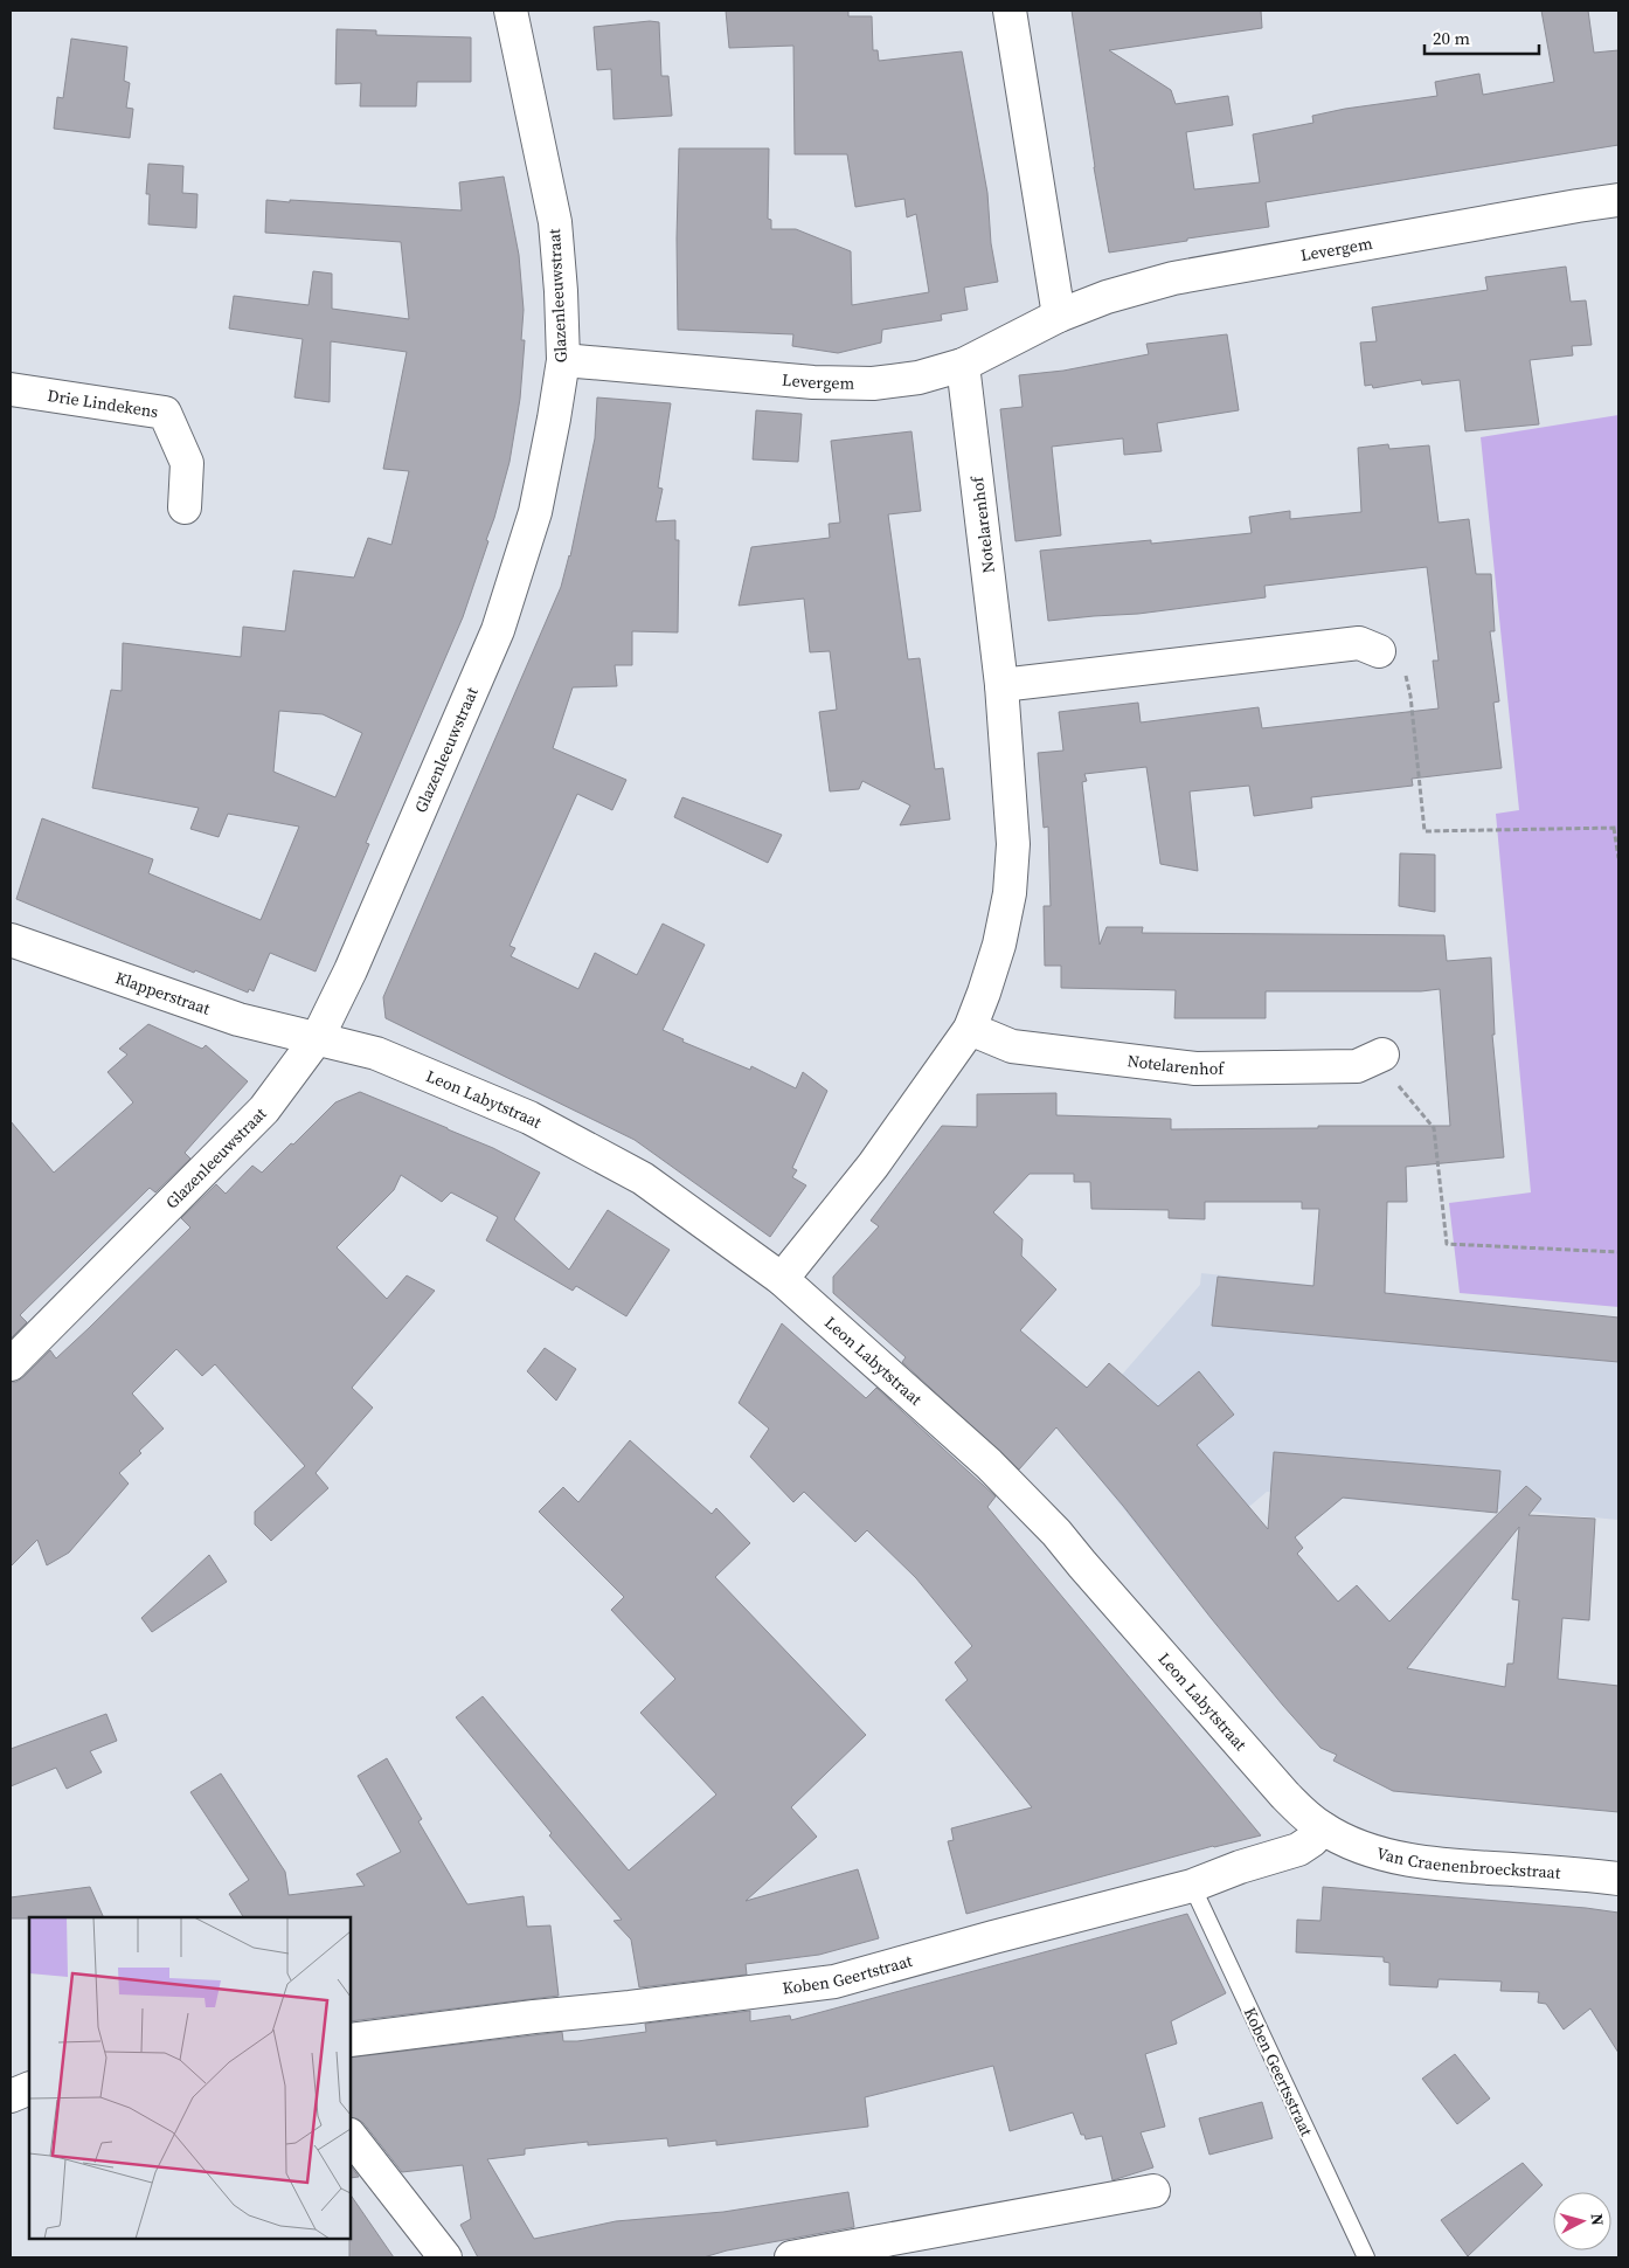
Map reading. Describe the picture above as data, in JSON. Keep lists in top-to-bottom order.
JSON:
{
  "streets": {
    "street": [
      "Levergem",
      "Glazenleeuwstraat",
      "Drie Lindekens",
      "Notelarenhof",
      "Klapperstraat",
      "Leon Labytstraat",
      "Van Craenenbroeckstraat",
      "Koben Geertstraat"
    ],
    "lane": ["Koben Geertsstraat"]
  },
  "crossings": [
    ["Levergem", "Glazenleeuwstraat"],
    ["Levergem", "Notelarenhof"],
    ["Glazenleeuwstraat", "Klapperstraat"],
    ["Glazenleeuwstraat", "Leon Labytstraat"],
    ["Notelarenhof", "Leon Labytstraat"],
    ["Klapperstraat", "Leon Labytstraat"],
    ["Leon Labytstraat", "Van Craenenbroeckstraat"],
    ["Leon Labytstraat", "Koben Geertstraat"],
    ["Van Craenenbroeckstraat", "Koben Geertstraat"],
    ["Koben Geertstraat", "Koben Geertsstraat"]
  ],
  "scale_bar": "20 m",
  "north": "right"
}
